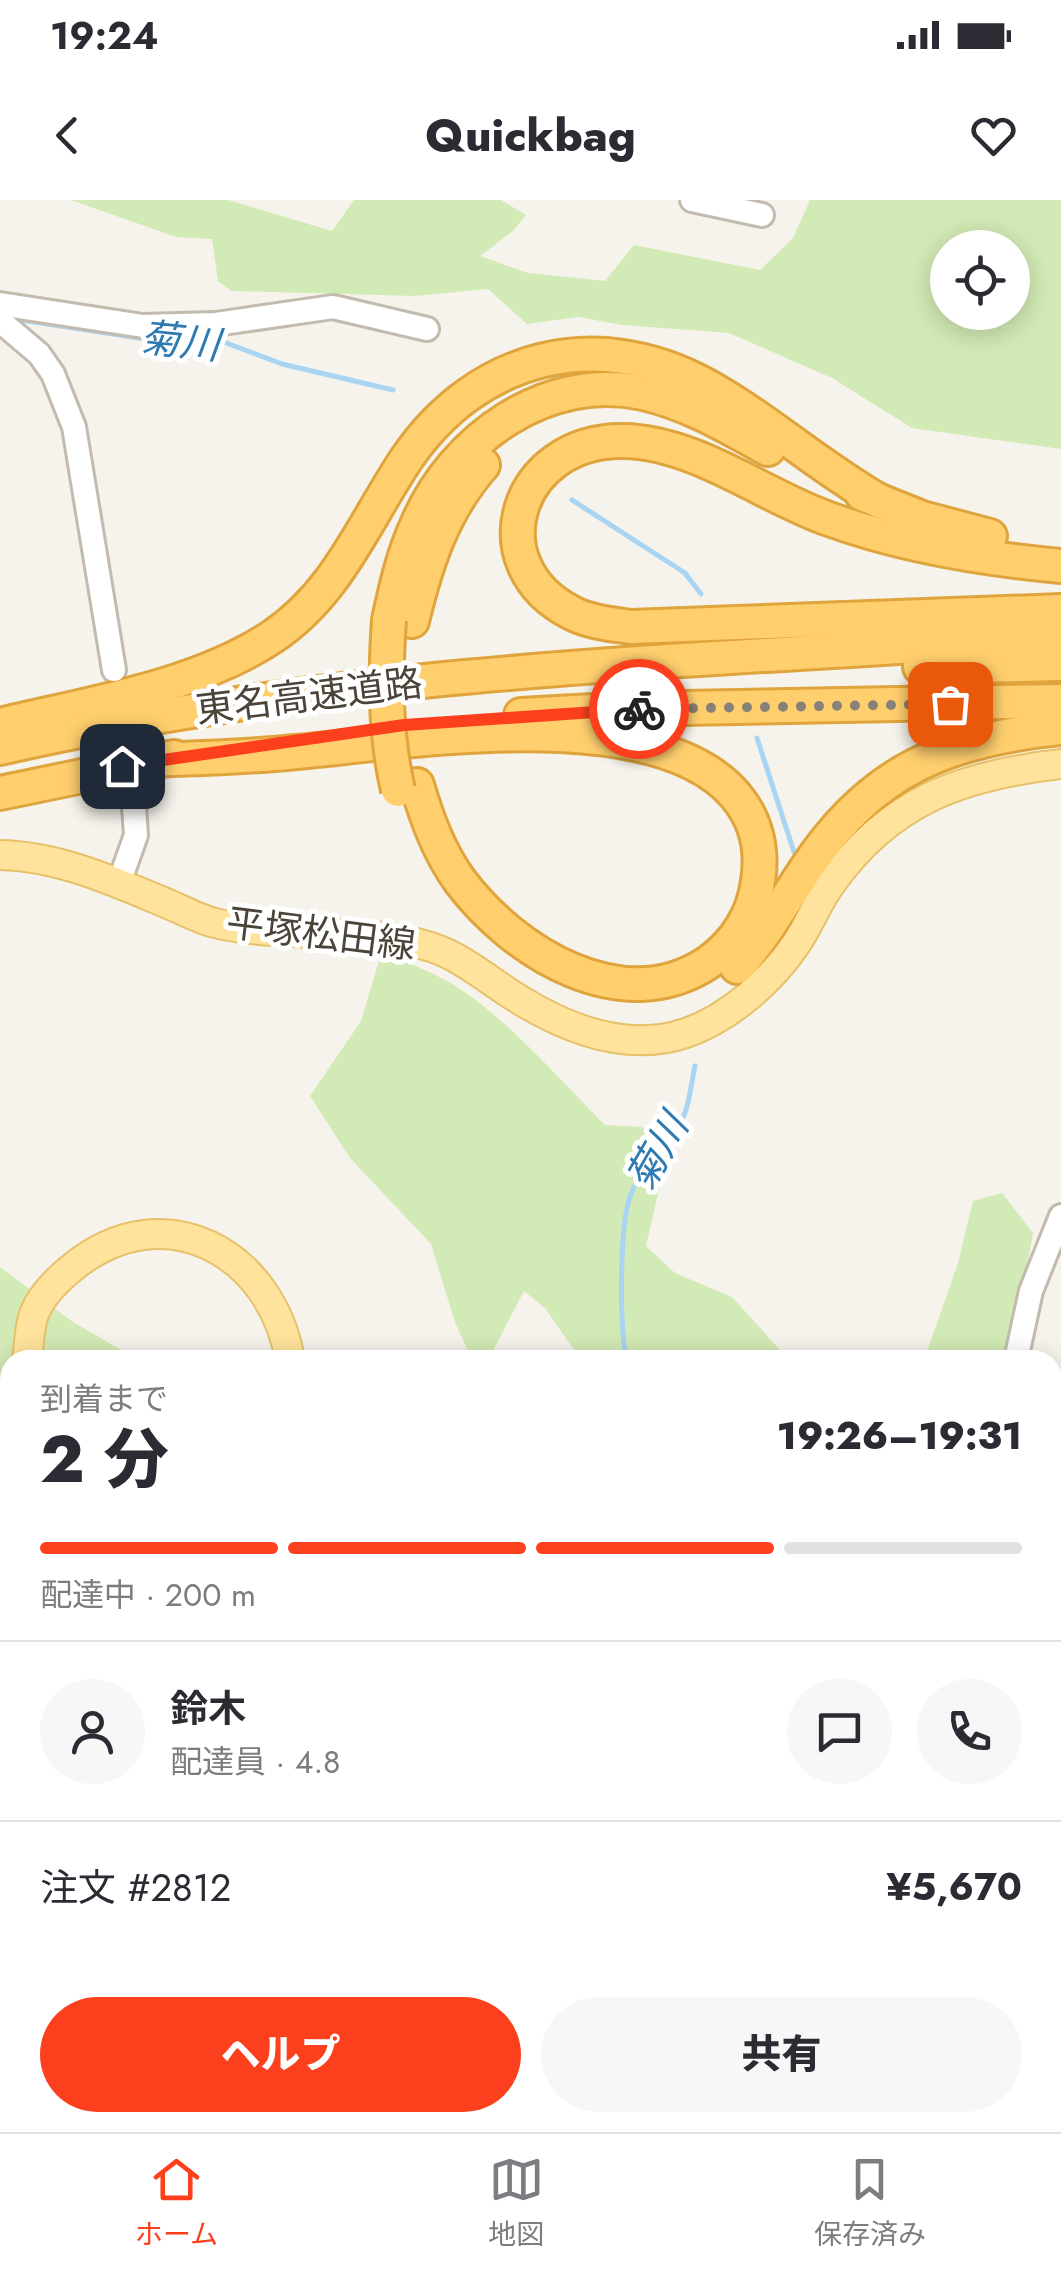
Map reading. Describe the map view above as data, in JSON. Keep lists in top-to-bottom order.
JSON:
{
  "streets": {
    "highway": ["東名高速道路"],
    "main road": ["平塚松田線"]
  },
  "water": ["菊川"],
  "page": {
    "status": "19:24",
    "header": "Quickbag",
    "heading": ["2 分", "到着まで", "19:26–19:31"],
    "panel": [
      "鈴木",
      "配達員 · 4.8",
      "注文 #2812",
      "¥5,670"
    ],
    "bar": "配達中 · 200 m",
    "buttons": ["ヘルプ", "共有"],
    "tabs": ["ホーム", "地図", "保存済み"]
  }
}
